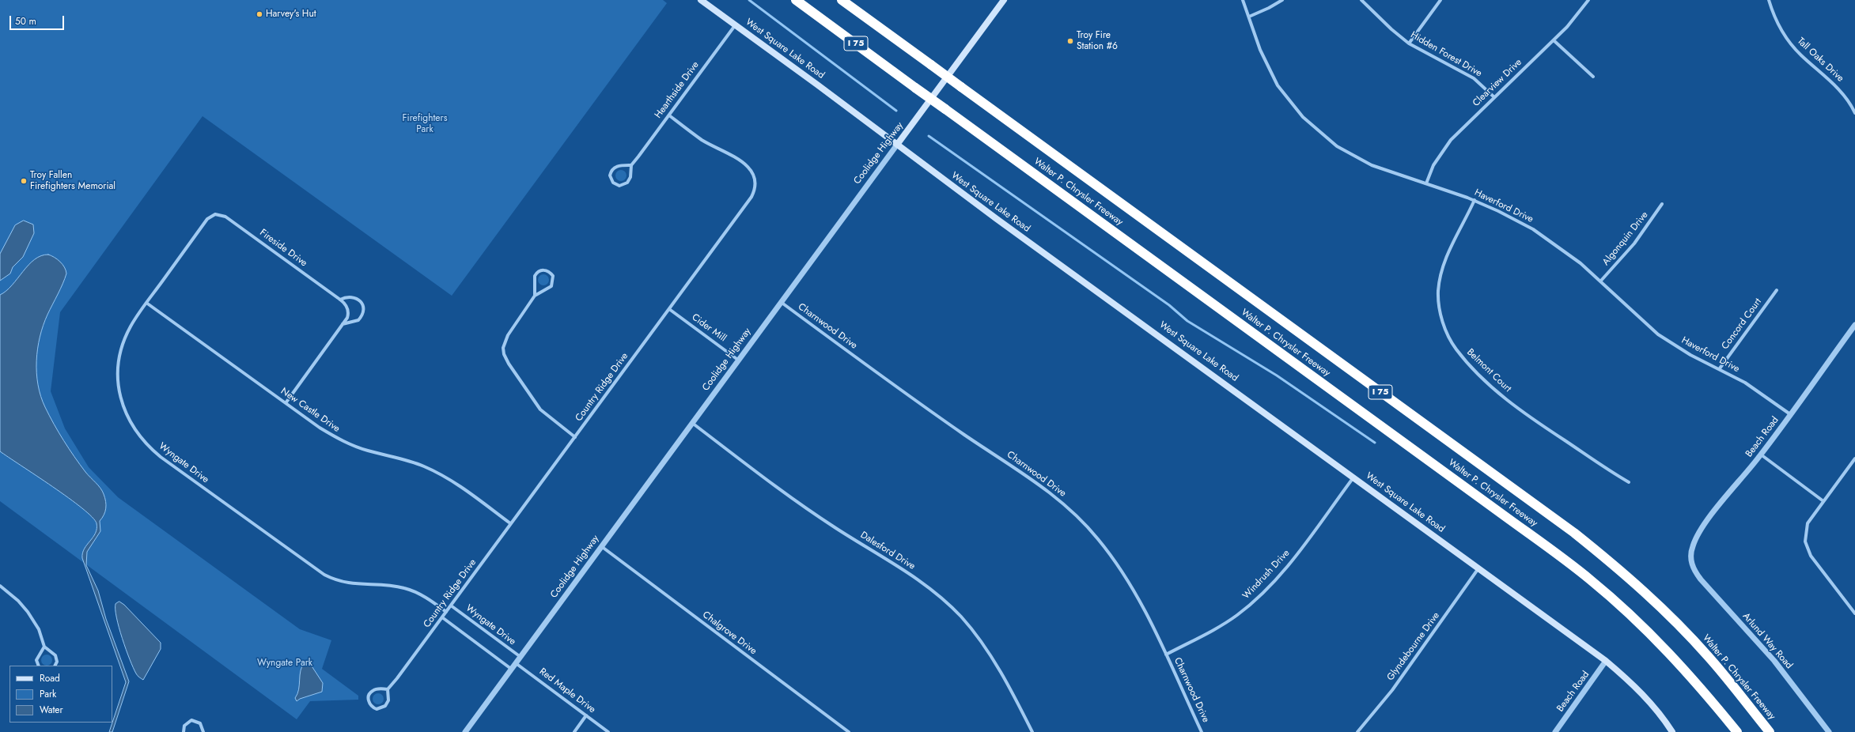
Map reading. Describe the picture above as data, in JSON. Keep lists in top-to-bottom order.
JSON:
{
  "streets": {
    "highway": ["I 75", "Walter P. Chrysler Freeway"],
    "main road": ["West Square Lake Road", "Coolidge Highway"],
    "street": [
      "Hidden Forest Drive",
      "Tall Oaks Drive",
      "Clearview Drive",
      "Hearthside Drive",
      "Haverford Drive",
      "Algonquin Drive",
      "Fireside Drive",
      "Concord Court",
      "Charnwood Drive",
      "Cider Mill",
      "Belmont Court",
      "Country Ridge Drive",
      "New Castle Drive",
      "Beach Road",
      "Wyngate Drive",
      "Dalesford Drive",
      "Windrush Drive",
      "Chalgrove Drive",
      "Arlund Way Road",
      "Glyndebourne Drive",
      "Red Maple Drive"
    ]
  },
  "crossings": [
    ["West Square Lake Road", "Hearthside Drive"],
    ["West Square Lake Road", "Coolidge Highway"],
    ["West Square Lake Road", "Beach Road"],
    ["West Square Lake Road", "Windrush Drive"],
    ["West Square Lake Road", "Glyndebourne Drive"],
    ["Hidden Forest Drive", "Clearview Drive"],
    ["Clearview Drive", "Haverford Drive"],
    ["Hearthside Drive", "Country Ridge Drive"],
    ["Coolidge Highway", "Charnwood Drive"],
    ["Coolidge Highway", "Cider Mill"],
    ["Coolidge Highway", "Wyngate Drive"],
    ["Coolidge Highway", "Dalesford Drive"],
    ["Coolidge Highway", "Chalgrove Drive"],
    ["Coolidge Highway", "Red Maple Drive"],
    ["Haverford Drive", "Algonquin Drive"],
    ["Haverford Drive", "Concord Court"],
    ["Haverford Drive", "Belmont Court"],
    ["Haverford Drive", "Beach Road"],
    ["Fireside Drive", "New Castle Drive"],
    ["Fireside Drive", "Wyngate Drive"],
    ["Charnwood Drive", "Windrush Drive"],
    ["Cider Mill", "Country Ridge Drive"],
    ["Country Ridge Drive", "New Castle Drive"],
    ["Country Ridge Drive", "Wyngate Drive"],
    ["New Castle Drive", "Wyngate Drive"],
    ["Beach Road", "Arlund Way Road"]
  ],
  "parks": ["Firefighters Park", "Wyngate Park"],
  "places": ["Harvey's Hut", "Troy Fire Station #6", "Troy Fallen Firefighters Memorial"],
  "legend": ["Road", "Park", "Water"],
  "scale_bar": "50 m"
}
